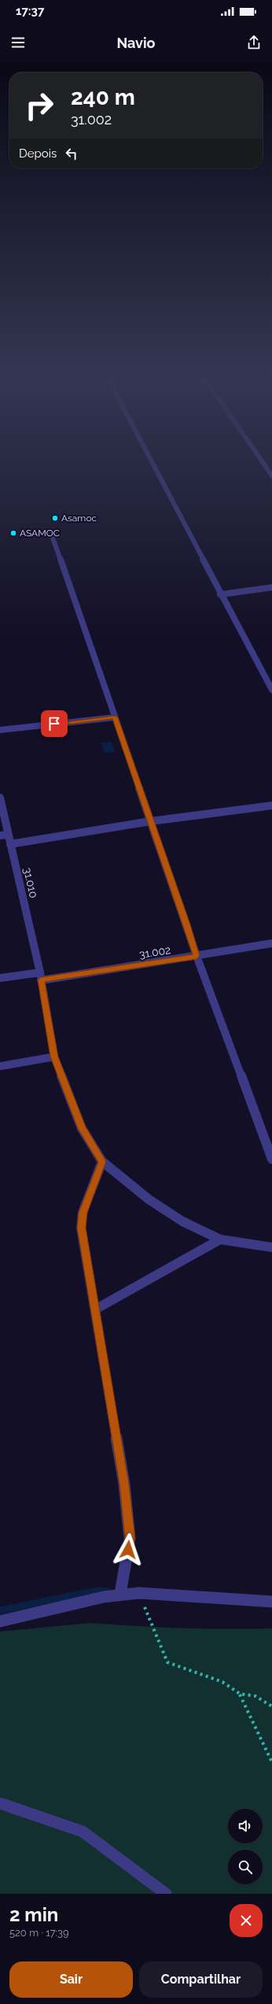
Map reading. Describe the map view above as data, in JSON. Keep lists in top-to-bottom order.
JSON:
{
  "streets": {
    "street": ["31.010", "31.002"]
  },
  "crossings": [
    ["31.010", "31.002"]
  ],
  "places": ["Asamoc", "ASAMOC"],
  "page": {
    "status": "17:37",
    "header": "Navio",
    "turn": ["240 m", "31.002"],
    "then": "Depois",
    "heading": ["2 min", "520 m · 17:39"],
    "buttons": ["Sair", "Compartilhar"]
  }
}
